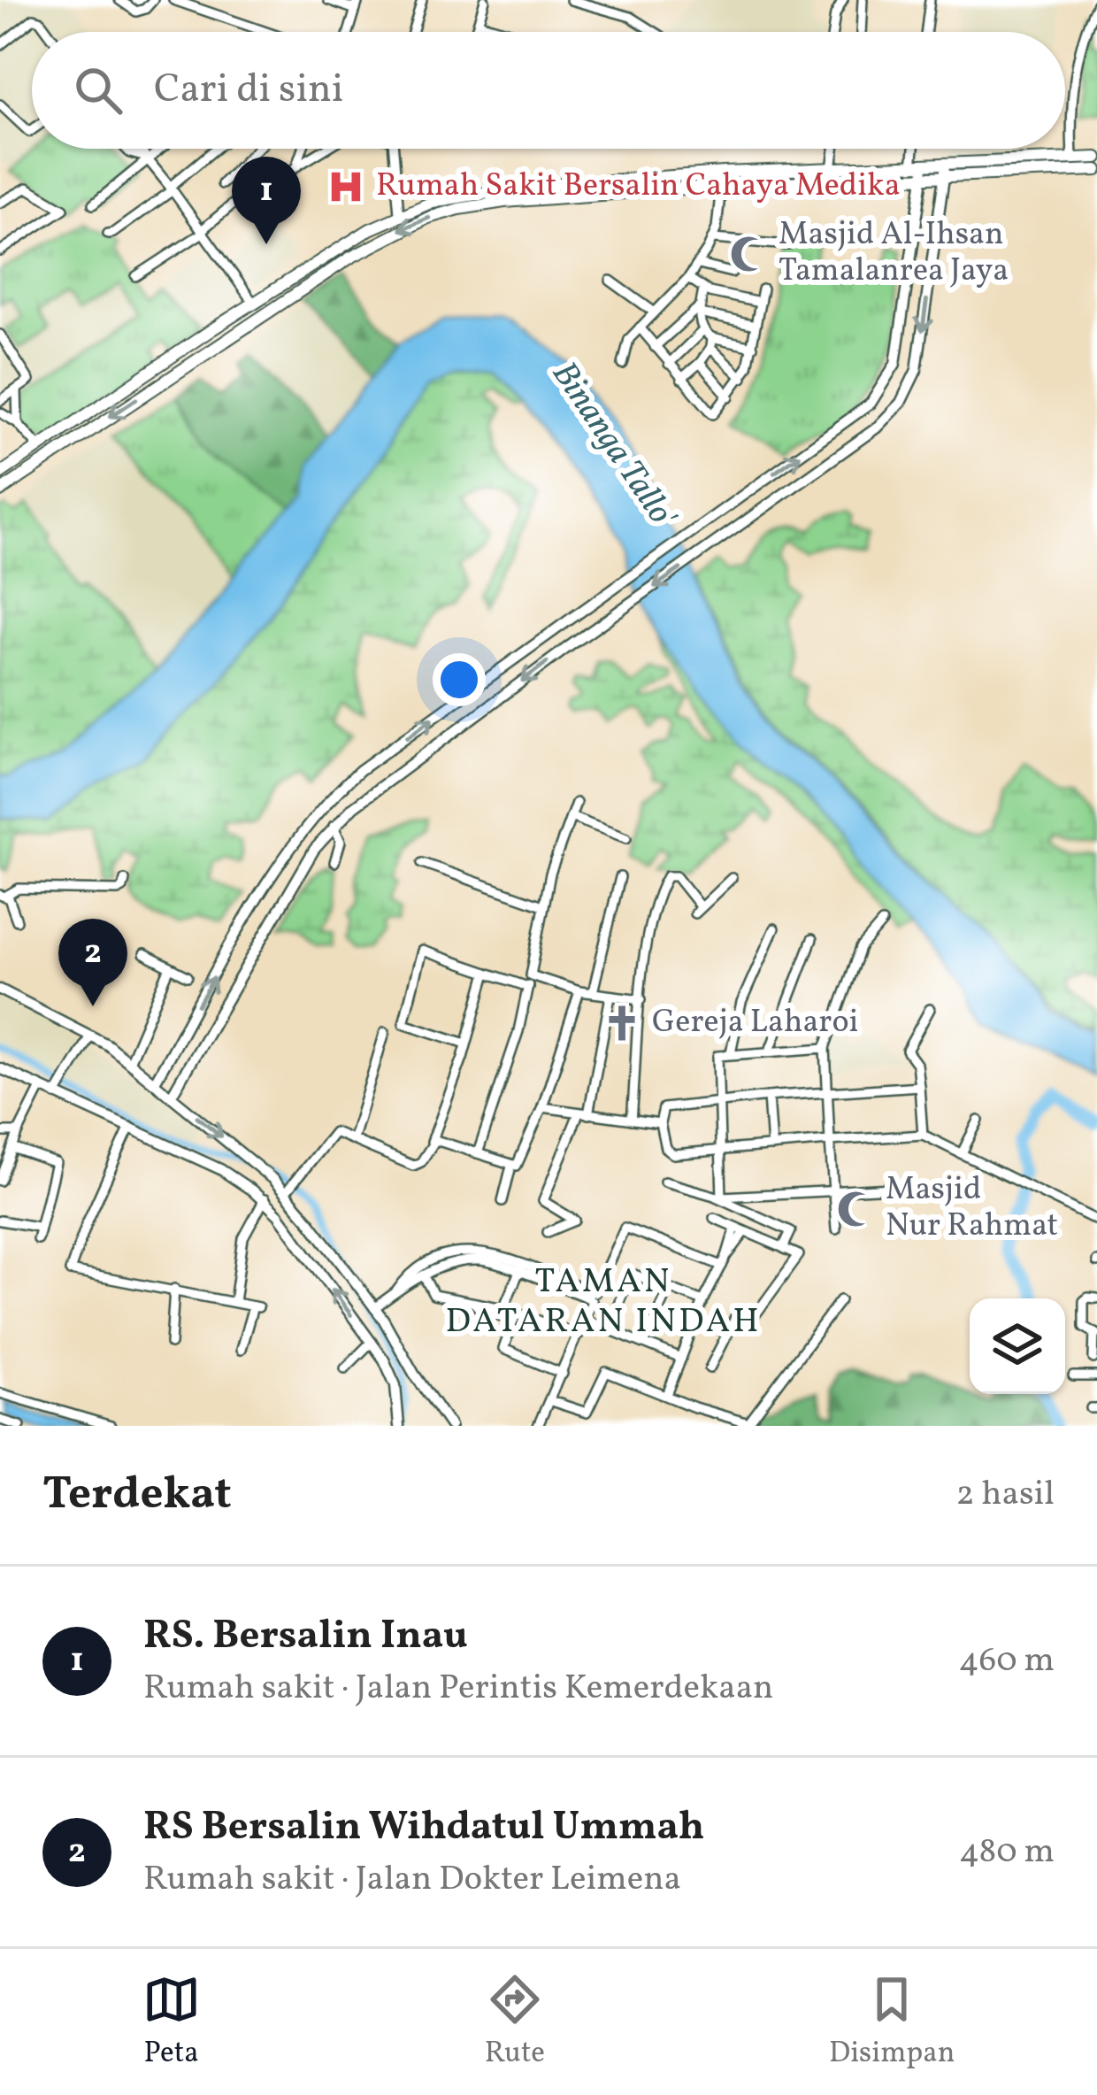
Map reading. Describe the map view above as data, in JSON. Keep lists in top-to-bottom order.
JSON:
{
  "districts": ["TAMAN DATARAN INDAH"],
  "water": ["Binanga Tallo'"],
  "places": {
    "hospital": ["Rumah Sakit Bersalin Cahaya Medika"],
    "mosque": ["Masjid Al-Ihsan Tamalanrea Jaya", "Masjid Nur Rahmat"],
    "church": ["Gereja Laharoi"]
  },
  "page": {
    "search": "Cari di sini",
    "pins": ["1", "2"],
    "heading": ["Terdekat", "2 hasil"],
    "list": [
      {
        "mark": "1",
        "name": "RS. Bersalin Inau",
        "note": "Rumah sakit · Jalan Perintis Kemerdekaan",
        "value": "460 m"
      },
      {
        "mark": "2",
        "name": "RS Bersalin Wihdatul Ummah",
        "note": "Rumah sakit · Jalan Dokter Leimena",
        "value": "480 m"
      }
    ],
    "nav": ["Peta", "Rute", "Disimpan"]
  }
}
